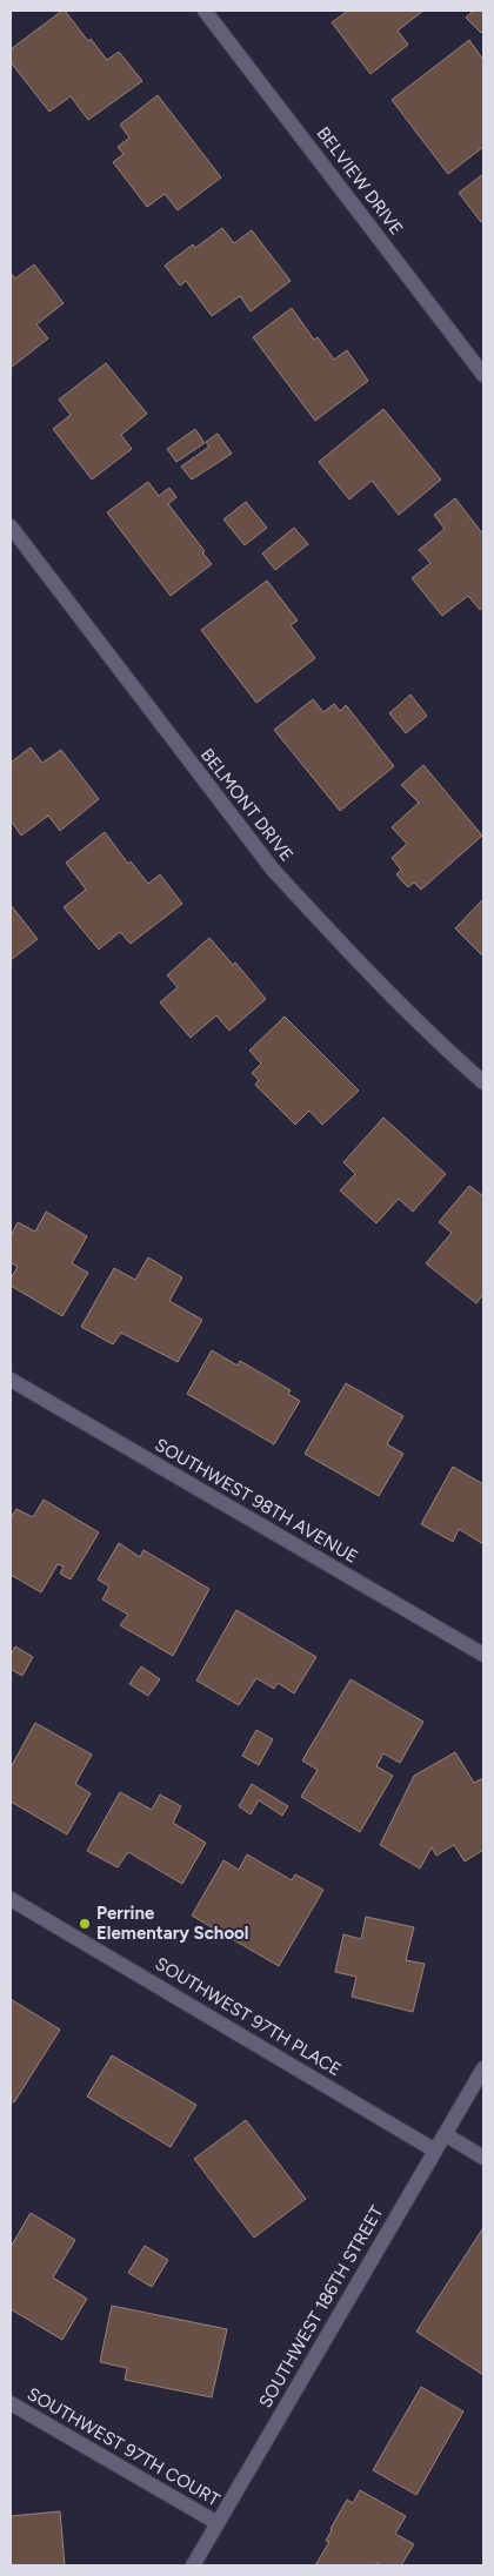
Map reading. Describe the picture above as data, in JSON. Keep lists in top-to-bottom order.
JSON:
{
  "streets": {
    "street": [
      "BELVIEW DRIVE",
      "BELMONT DRIVE",
      "SOUTHWEST 98TH AVENUE",
      "SOUTHWEST 97TH PLACE",
      "SOUTHWEST 186TH STREET",
      "SOUTHWEST 97TH COURT"
    ]
  },
  "crossings": [
    ["SOUTHWEST 97TH PLACE", "SOUTHWEST 186TH STREET"],
    ["SOUTHWEST 186TH STREET", "SOUTHWEST 97TH COURT"]
  ],
  "places": ["Perrine Elementary School"]
}
